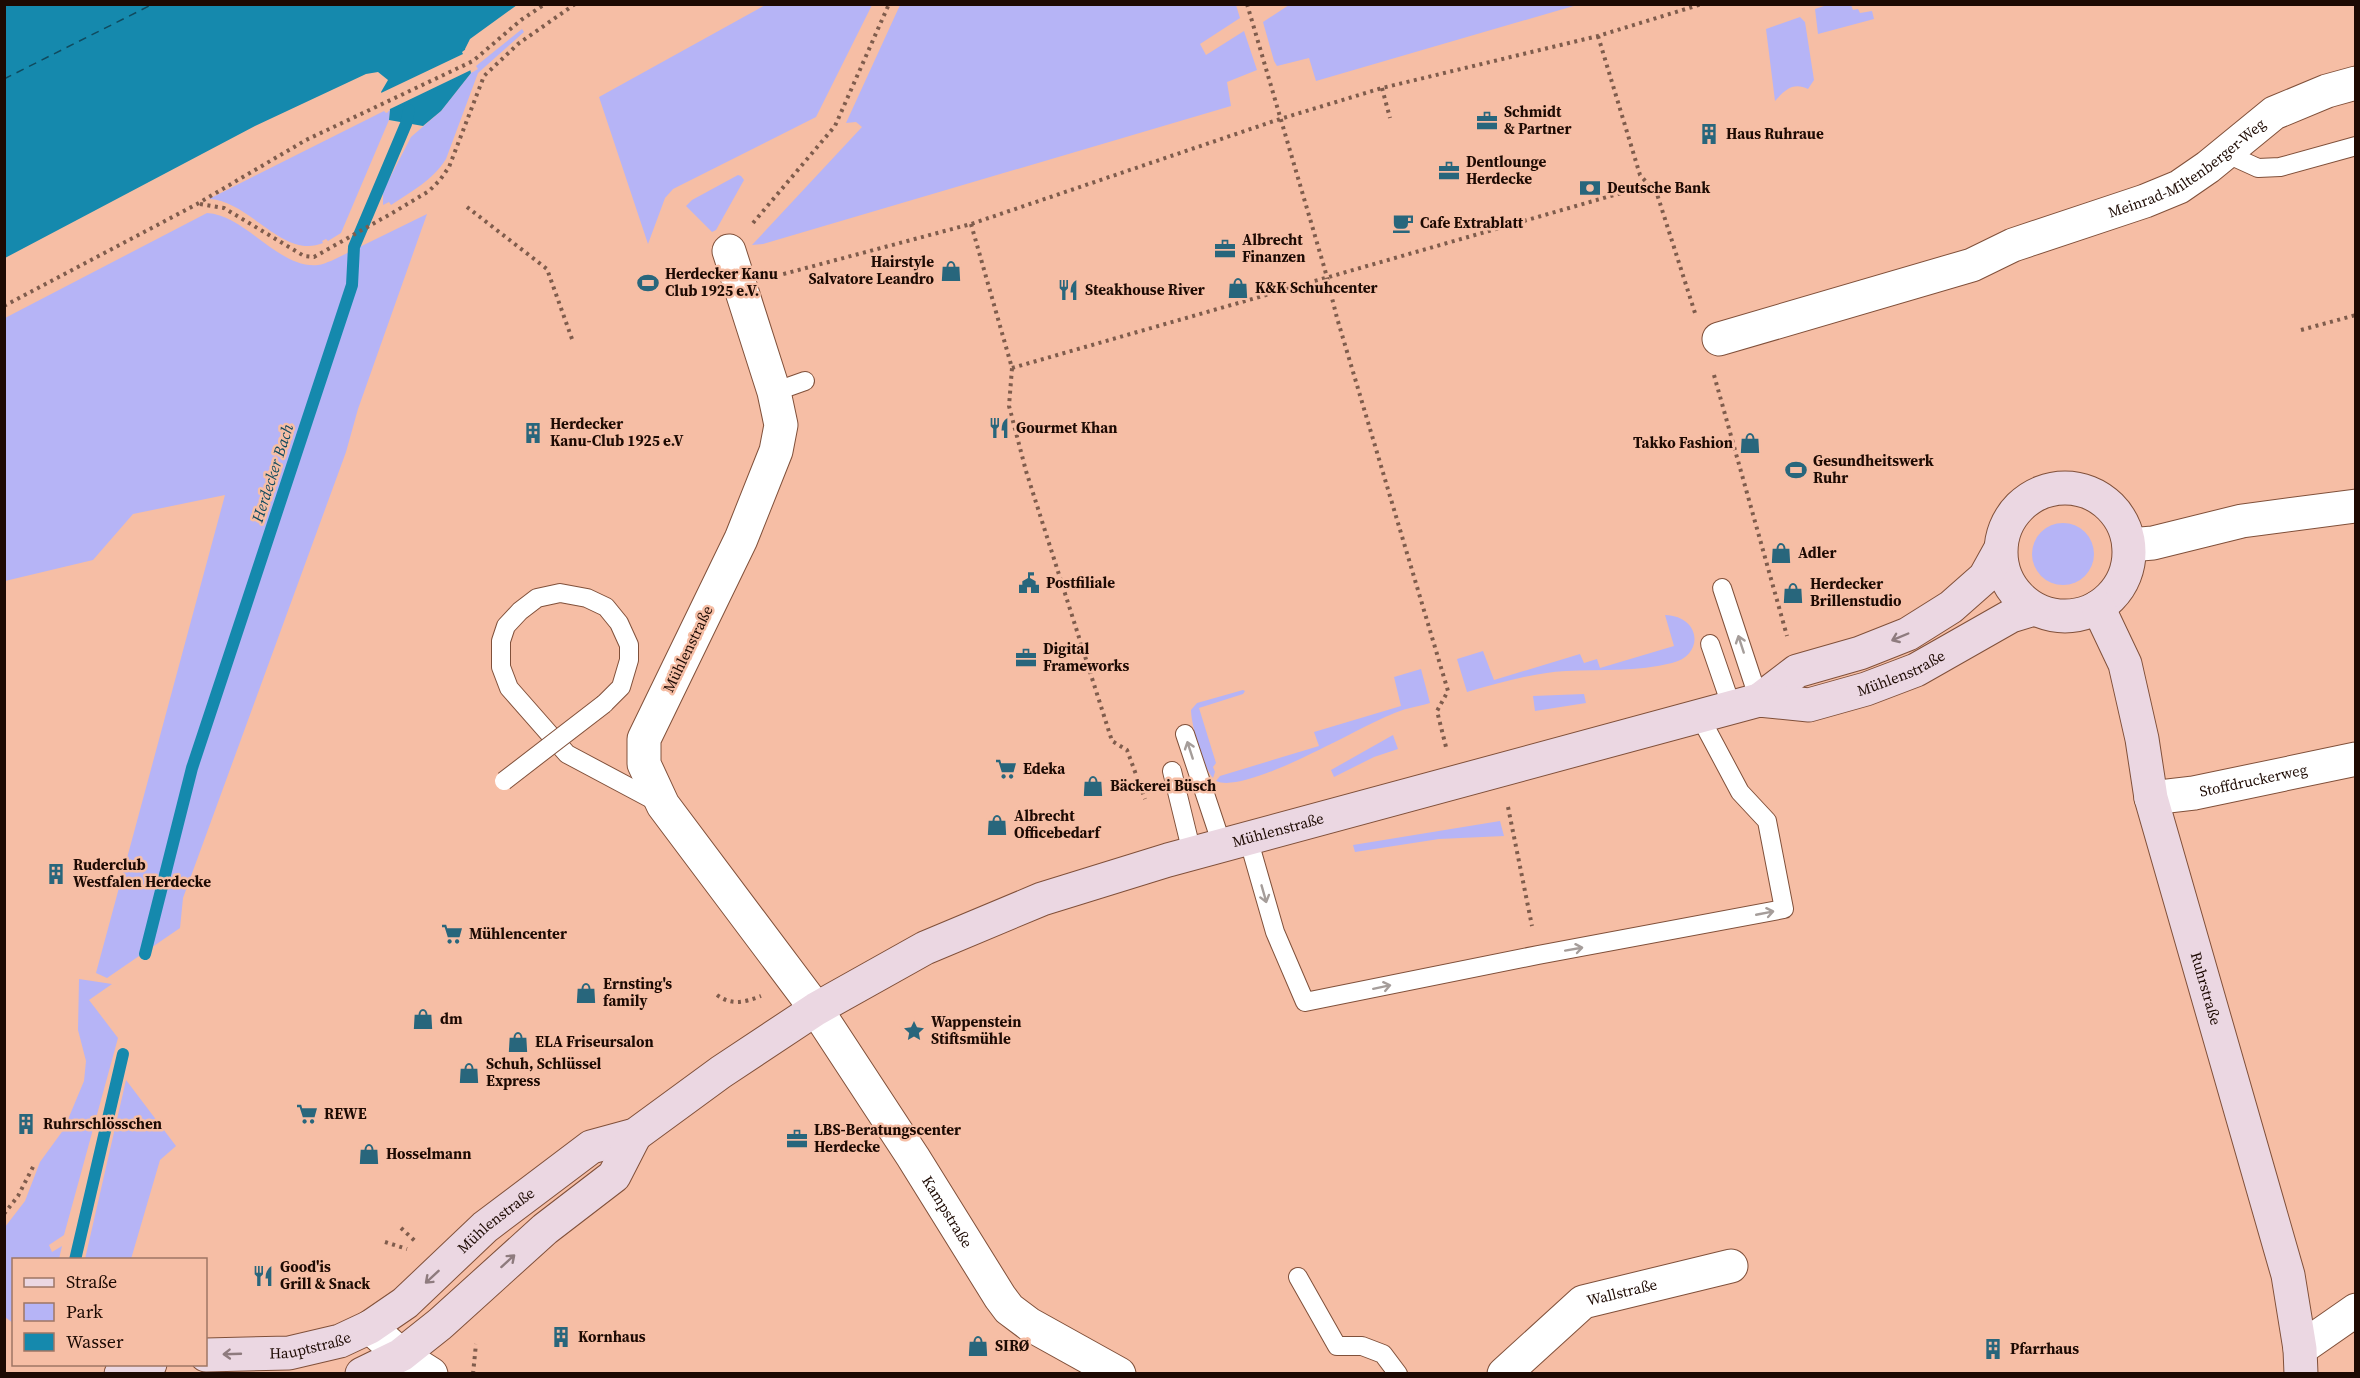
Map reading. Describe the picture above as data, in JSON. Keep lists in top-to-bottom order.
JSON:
{
  "streets": {
    "main road": ["Mühlenstraße", "Ruhrstraße", "Hauptstraße"],
    "street": [
      "Meinrad-Miltenberger-Weg",
      "Stoffdruckerweg",
      "Kampstraße",
      "Wallstraße"
    ]
  },
  "crossings": [
    ["Mühlenstraße", "Ruhrstraße"],
    ["Mühlenstraße", "Kampstraße"],
    ["Mühlenstraße", "Hauptstraße"],
    ["Stoffdruckerweg", "Ruhrstraße"]
  ],
  "one_way": ["Hauptstraße"],
  "water": ["Herdecker Bach"],
  "places": {
    "office": [
      "Schmidt & Partner",
      "Dentlounge Herdecke",
      "Albrecht Finanzen",
      "Digital Frameworks",
      "LBS-Beratungscenter Herdecke"
    ],
    "building": [
      "Haus Ruhraue",
      "Herdecker Kanu-Club 1925 e.V",
      "Ruderclub Westfalen Herdecke",
      "Ruhrschlösschen",
      "Kornhaus",
      "Pfarrhaus"
    ],
    "bank": ["Deutsche Bank"],
    "cafe": ["Cafe Extrablatt"],
    "shop": [
      "Hairstyle Salvatore Leandro",
      "K&K Schuhcenter",
      "Takko Fashion",
      "Adler",
      "Herdecker Brillenstudio",
      "Bäckerei Büsch",
      "Albrecht Officebedarf",
      "Ernsting's family",
      "dm",
      "ELA Friseursalon",
      "Schuh, Schlüssel Express",
      "Hosselmann",
      "SIRØ"
    ],
    "sports": ["Herdecker Kanu Club 1925 e.V.", "Gesundheitswerk Ruhr"],
    "restaurant": ["Steakhouse River", "Gourmet Khan", "Good'is Grill & Snack"],
    "public building": ["Postfiliale"],
    "supermarket": ["Edeka", "Mühlencenter", "REWE"],
    "place": ["Wappenstein Stiftsmühle"]
  },
  "legend": ["Straße", "Park", "Wasser"]
}
